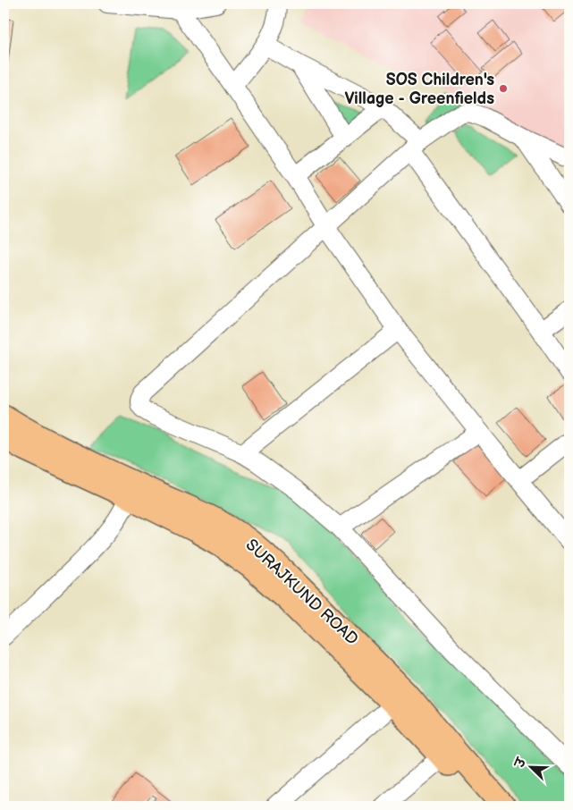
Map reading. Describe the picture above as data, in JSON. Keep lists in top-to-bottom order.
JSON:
{
  "streets": {
    "main road": ["SURAJKUND ROAD"]
  },
  "places": ["SOS Children's Village - Greenfields"],
  "north": "top left"
}
